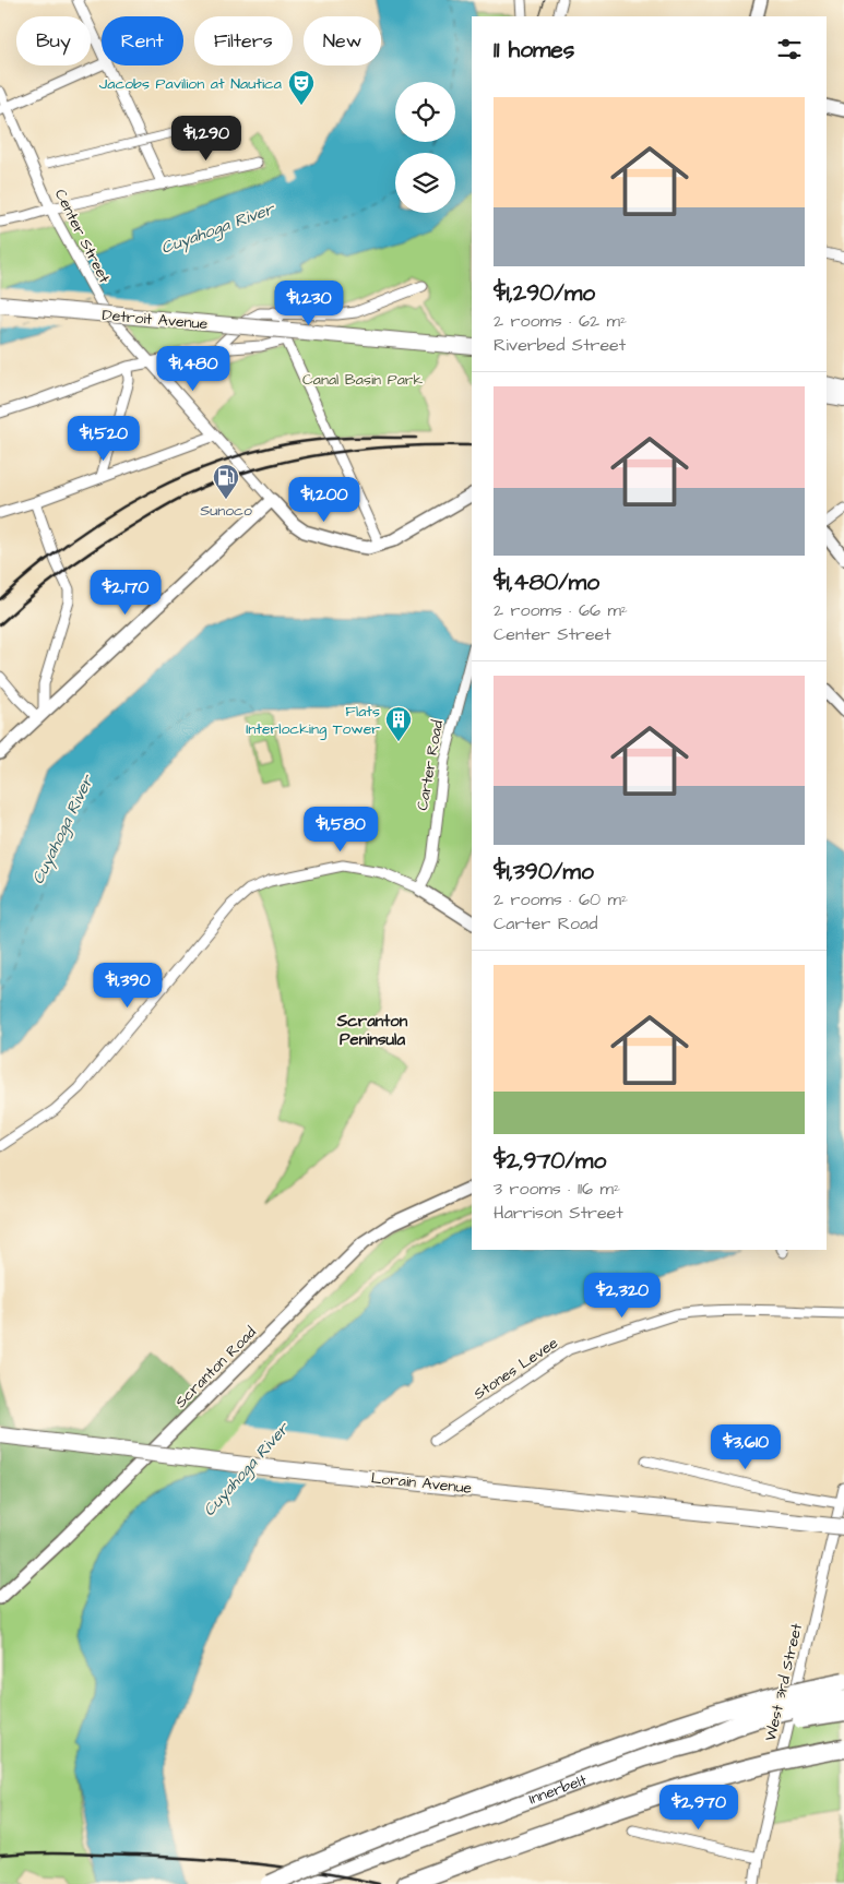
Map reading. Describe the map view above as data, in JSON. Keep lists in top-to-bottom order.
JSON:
{
  "streets": {
    "highway": ["Innerbelt"],
    "main road": ["Detroit Avenue", "Lorain Avenue"],
    "street": [
      "Center Street",
      "Carter Road",
      "Scranton Road",
      "Stones Levee",
      "West 3rd Street"
    ]
  },
  "districts": ["Scranton Peninsula"],
  "water": ["Cuyahoga River"],
  "parks": ["Canal Basin Park"],
  "places": {
    "theatre": ["Jacobs Pavilion at Nautica"],
    "fuel station": ["Sunoco"],
    "building": ["Flats Interlocking Tower"]
  },
  "page": {
    "chip": [
      "Buy",
      "Rent",
      "Filters",
      "New"
    ],
    "heading": "11 homes",
    "list": [
      {
        "name": "$1,290/mo",
        "note": "2 rooms · 62 m² · Riverbed Street"
      },
      {
        "name": "$1,480/mo",
        "note": "2 rooms · 66 m² · Center Street"
      },
      {
        "name": "$1,390/mo",
        "note": "2 rooms · 60 m² · Carter Road"
      },
      {
        "name": "$2,970/mo",
        "note": "3 rooms · 116 m² · Harrison Street"
      }
    ],
    "price": [
      "$1,290",
      "$1,230",
      "$1,480",
      "$1,520",
      "$1,200",
      "$2,170",
      "$1,580",
      "$1,390",
      "$2,320",
      "$3,610",
      "$2,970"
    ]
  }
}
